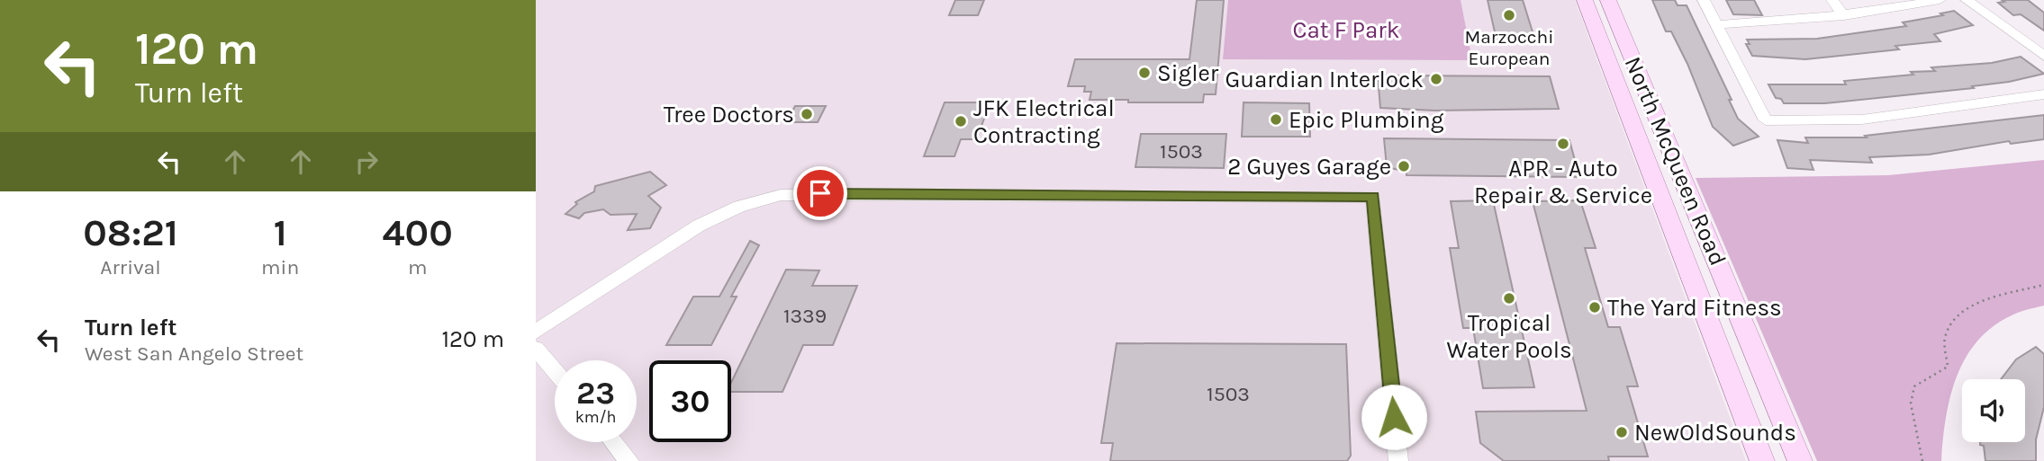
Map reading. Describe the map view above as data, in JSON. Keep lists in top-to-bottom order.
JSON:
{
  "streets": {
    "main road": ["North McQueen Road"]
  },
  "parks": ["Cat F Park"],
  "places": [
    "Marzocchi European",
    "Sigler",
    "Guardian Interlock",
    "Tree Doctors",
    "Epic Plumbing",
    "JFK Electrical Contracting",
    "APR - Auto Repair & Service",
    "2 Guyes Garage",
    "Tropical Water Pools",
    "The Yard Fitness",
    "NewOldSounds"
  ],
  "house_numbers": ["1503", "1339", "1503"],
  "page": {
    "turn": ["120 m", "Turn left"],
    "eta": [
      "08:21",
      "Arrival",
      "1",
      "min",
      "400",
      "m"
    ],
    "list": [
      {
        "name": "Turn left",
        "note": "West San Angelo Street",
        "value": "120 m"
      }
    ],
    "speed": "23 km/h",
    "limit": "30"
  }
}
